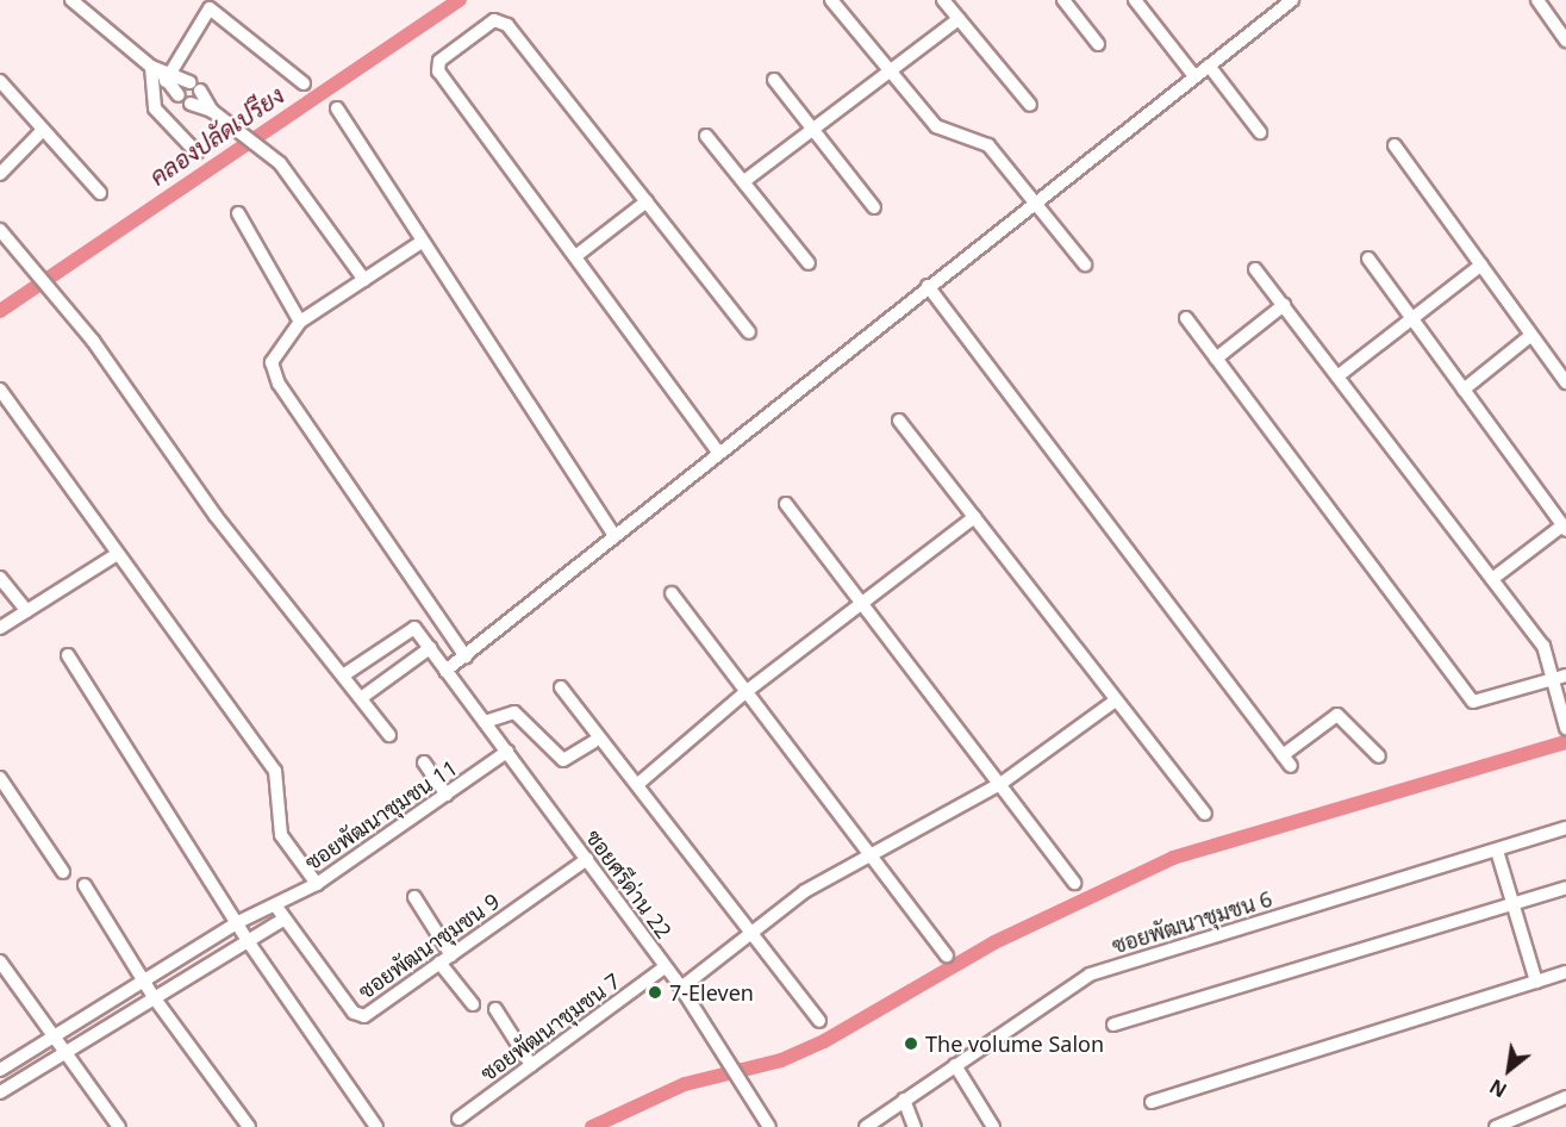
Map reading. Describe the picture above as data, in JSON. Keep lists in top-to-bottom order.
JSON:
{
  "streets": {
    "street": [
      "ซอยพัฒนาชุมชน 11",
      "ซอยศรีด่าน 22",
      "ซอยพัฒนาชุมชน 6",
      "ซอยพัฒนาชุมชน 9",
      "ซอยพัฒนาชุมชน 7"
    ]
  },
  "crossings": [
    ["ซอยพัฒนาชุมชน 11", "ซอยศรีด่าน 22"],
    ["ซอยศรีด่าน 22", "ซอยพัฒนาชุมชน 9"],
    ["ซอยศรีด่าน 22", "ซอยพัฒนาชุมชน 7"]
  ],
  "water": ["คลองปลัดเปรียง"],
  "places": ["7-Eleven", "The volume Salon"],
  "north": "bottom left"
}
